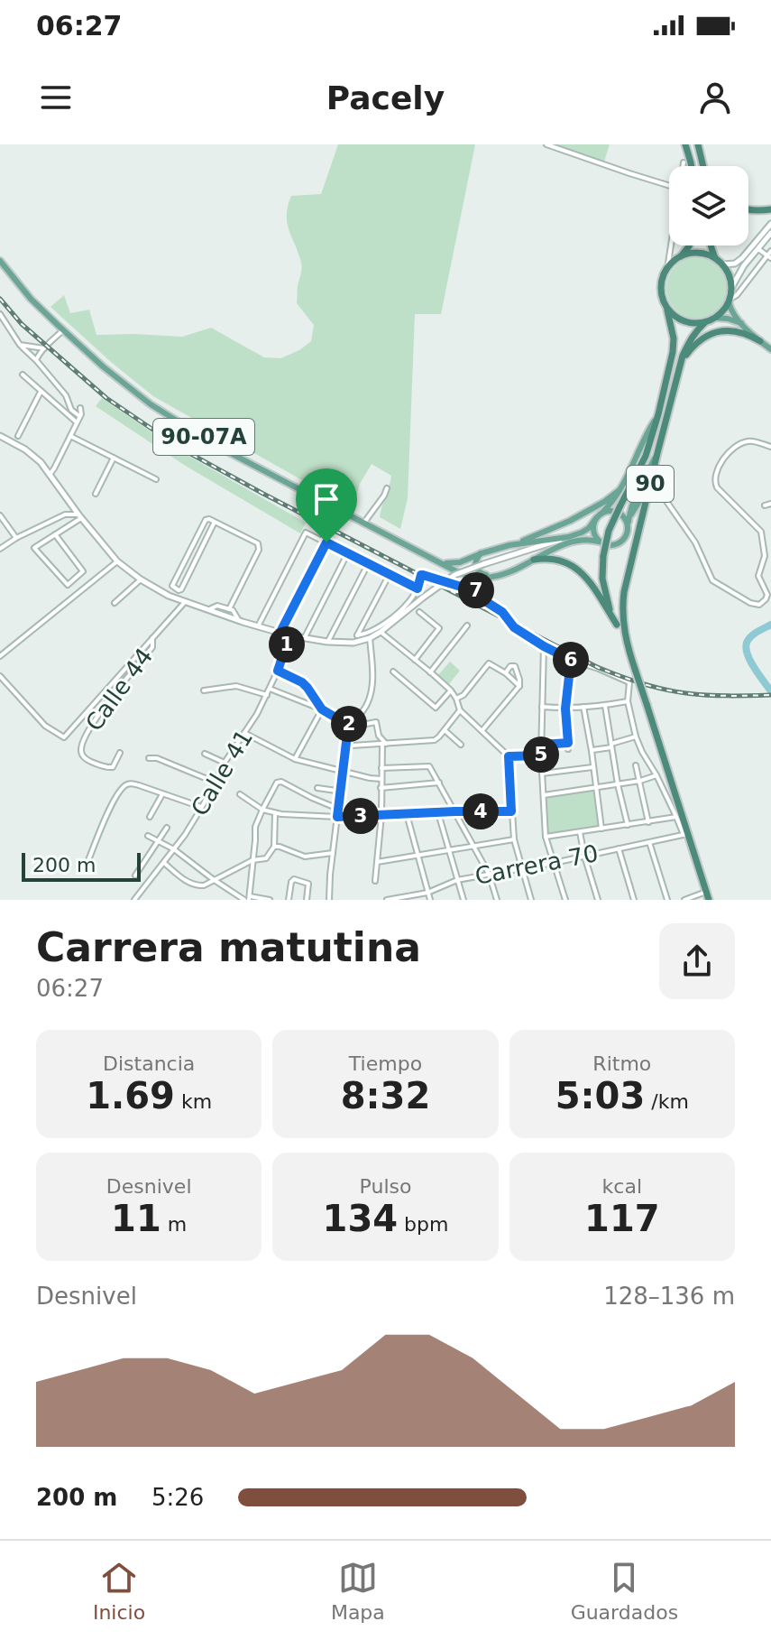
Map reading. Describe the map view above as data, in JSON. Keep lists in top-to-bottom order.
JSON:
{
  "streets": {
    "highway": ["90"],
    "main road": ["90-07A"],
    "street": ["Calle 44", "Calle 41", "Carrera 70"]
  },
  "crossings": [
    ["90", "Carrera 70"]
  ],
  "scale_bar": "200 m",
  "page": {
    "status": "06:27",
    "header": "Pacely",
    "pins": [
      "7",
      "1",
      "6",
      "2",
      "5",
      "4",
      "3"
    ],
    "scale": "200 m",
    "heading": ["Carrera matutina", "06:27"],
    "stats": [
      ["Distancia", "1.69 km"],
      ["Tiempo", "8:32"],
      ["Ritmo", "5:03 /km"],
      ["Desnivel", "11 m"],
      ["Pulso", "134 bpm"],
      ["kcal", "117"]
    ],
    "chart": ["Desnivel", "128–136 m"],
    "list": [
      {
        "name": "200 m",
        "note": "5:26"
      }
    ],
    "tabs": ["Inicio", "Mapa", "Guardados"]
  }
}
